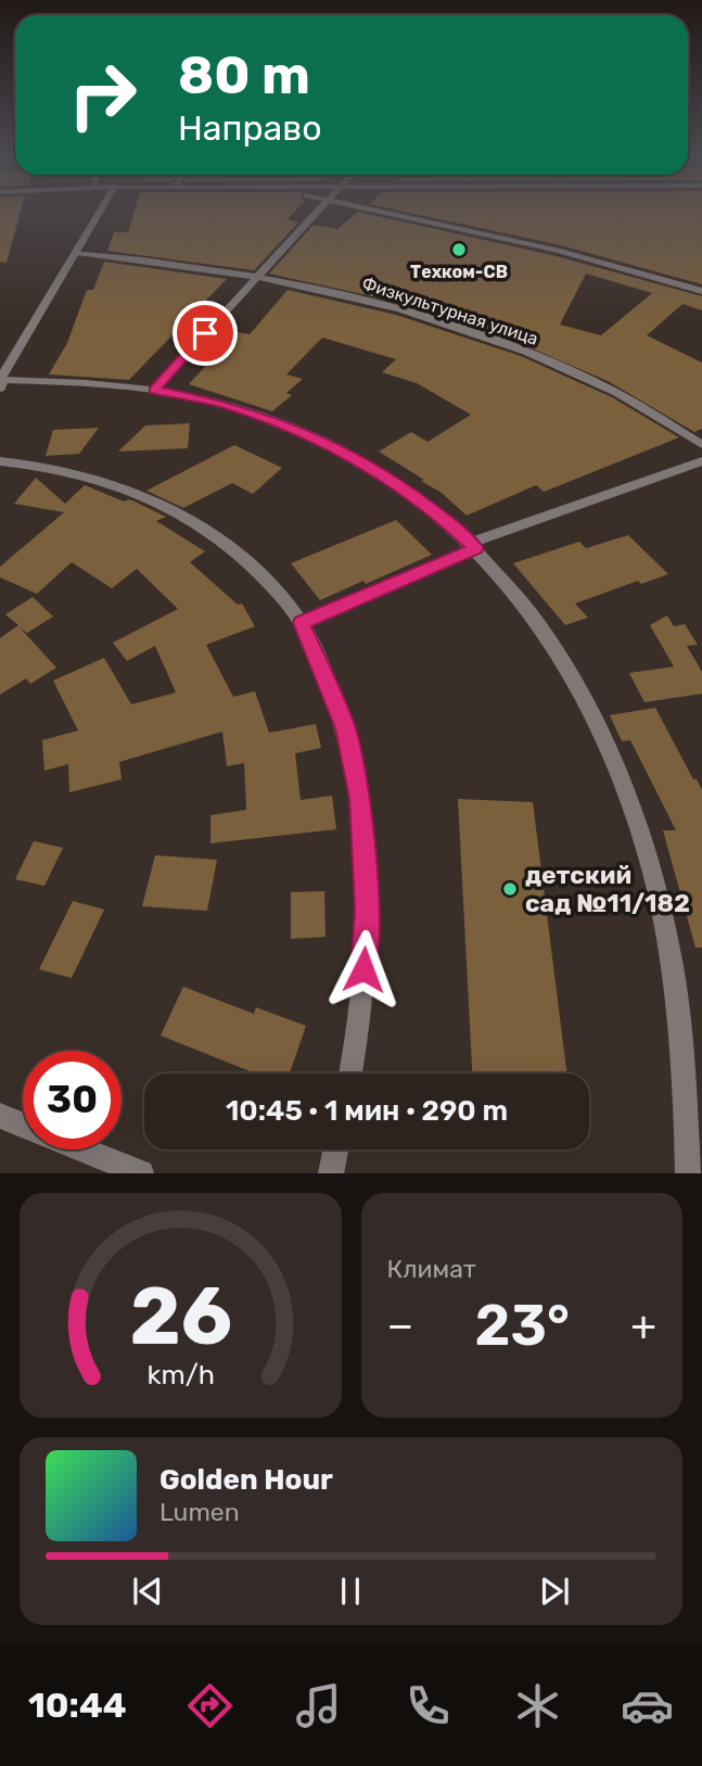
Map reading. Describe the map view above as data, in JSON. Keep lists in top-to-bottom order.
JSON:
{
  "streets": {
    "street": ["Физкультурная улица"]
  },
  "places": ["Техком-СВ", "детский сад №11/182"],
  "page": {
    "turn": ["80 m", "Направо"],
    "limit": "30",
    "trip": "10:45 · 1 мин · 290 m",
    "tile": "Климат",
    "heat": ["−", "23°", "+"],
    "song": ["Golden Hour", "Lumen"],
    "tabs": "10:44",
    "gauge": ["26", "km/h"]
  }
}
